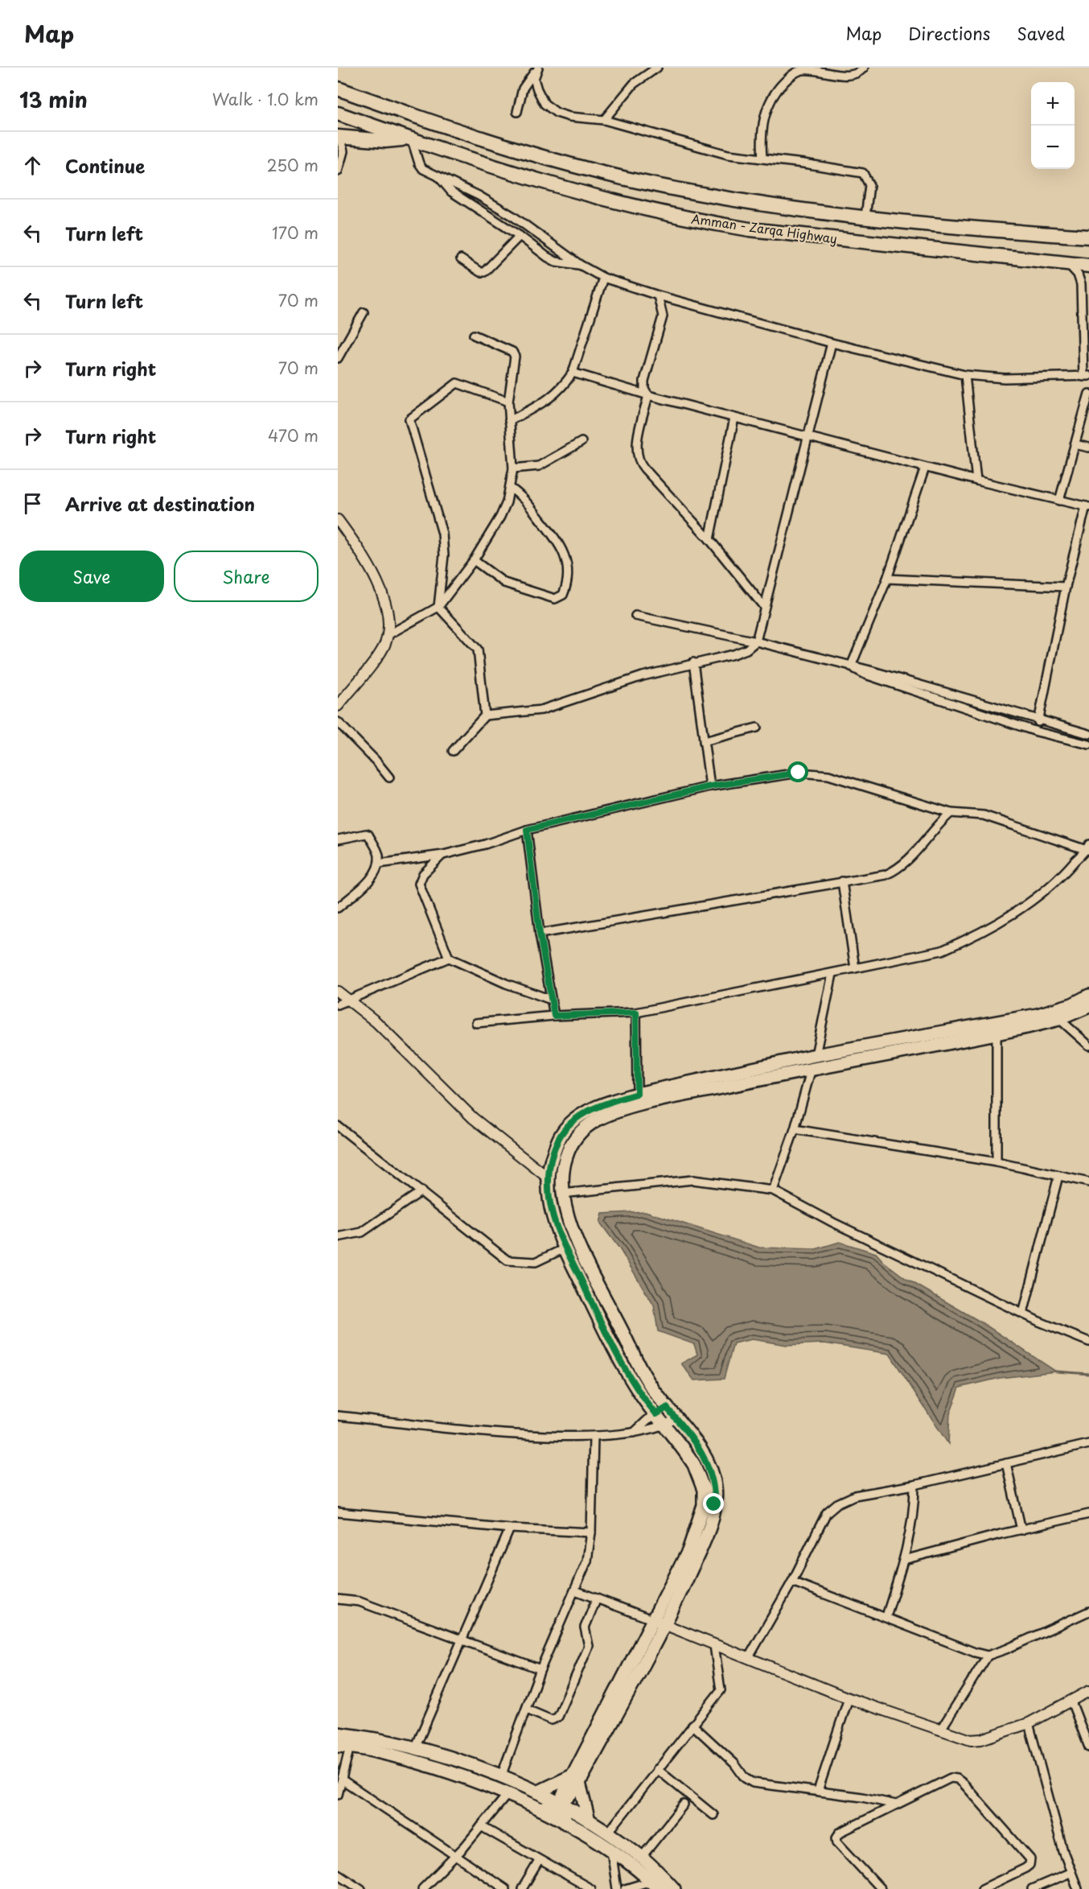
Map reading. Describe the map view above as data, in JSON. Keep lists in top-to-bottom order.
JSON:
{
  "streets": {
    "highway": ["Amman - Zarqa Highway"]
  },
  "page": {
    "header": "Map",
    "nav": ["Map", "Directions", "Saved"],
    "heading": ["13 min", "Walk · 1.0 km"],
    "map_buttons": ["+", "−"],
    "list": [
      ["Continue", "250 m"],
      ["Turn left", "170 m"],
      ["Turn left", "70 m"],
      ["Turn right", "70 m"],
      ["Turn right", "470 m"],
      "Arrive at destination"
    ],
    "buttons": ["Save", "Share"]
  }
}
